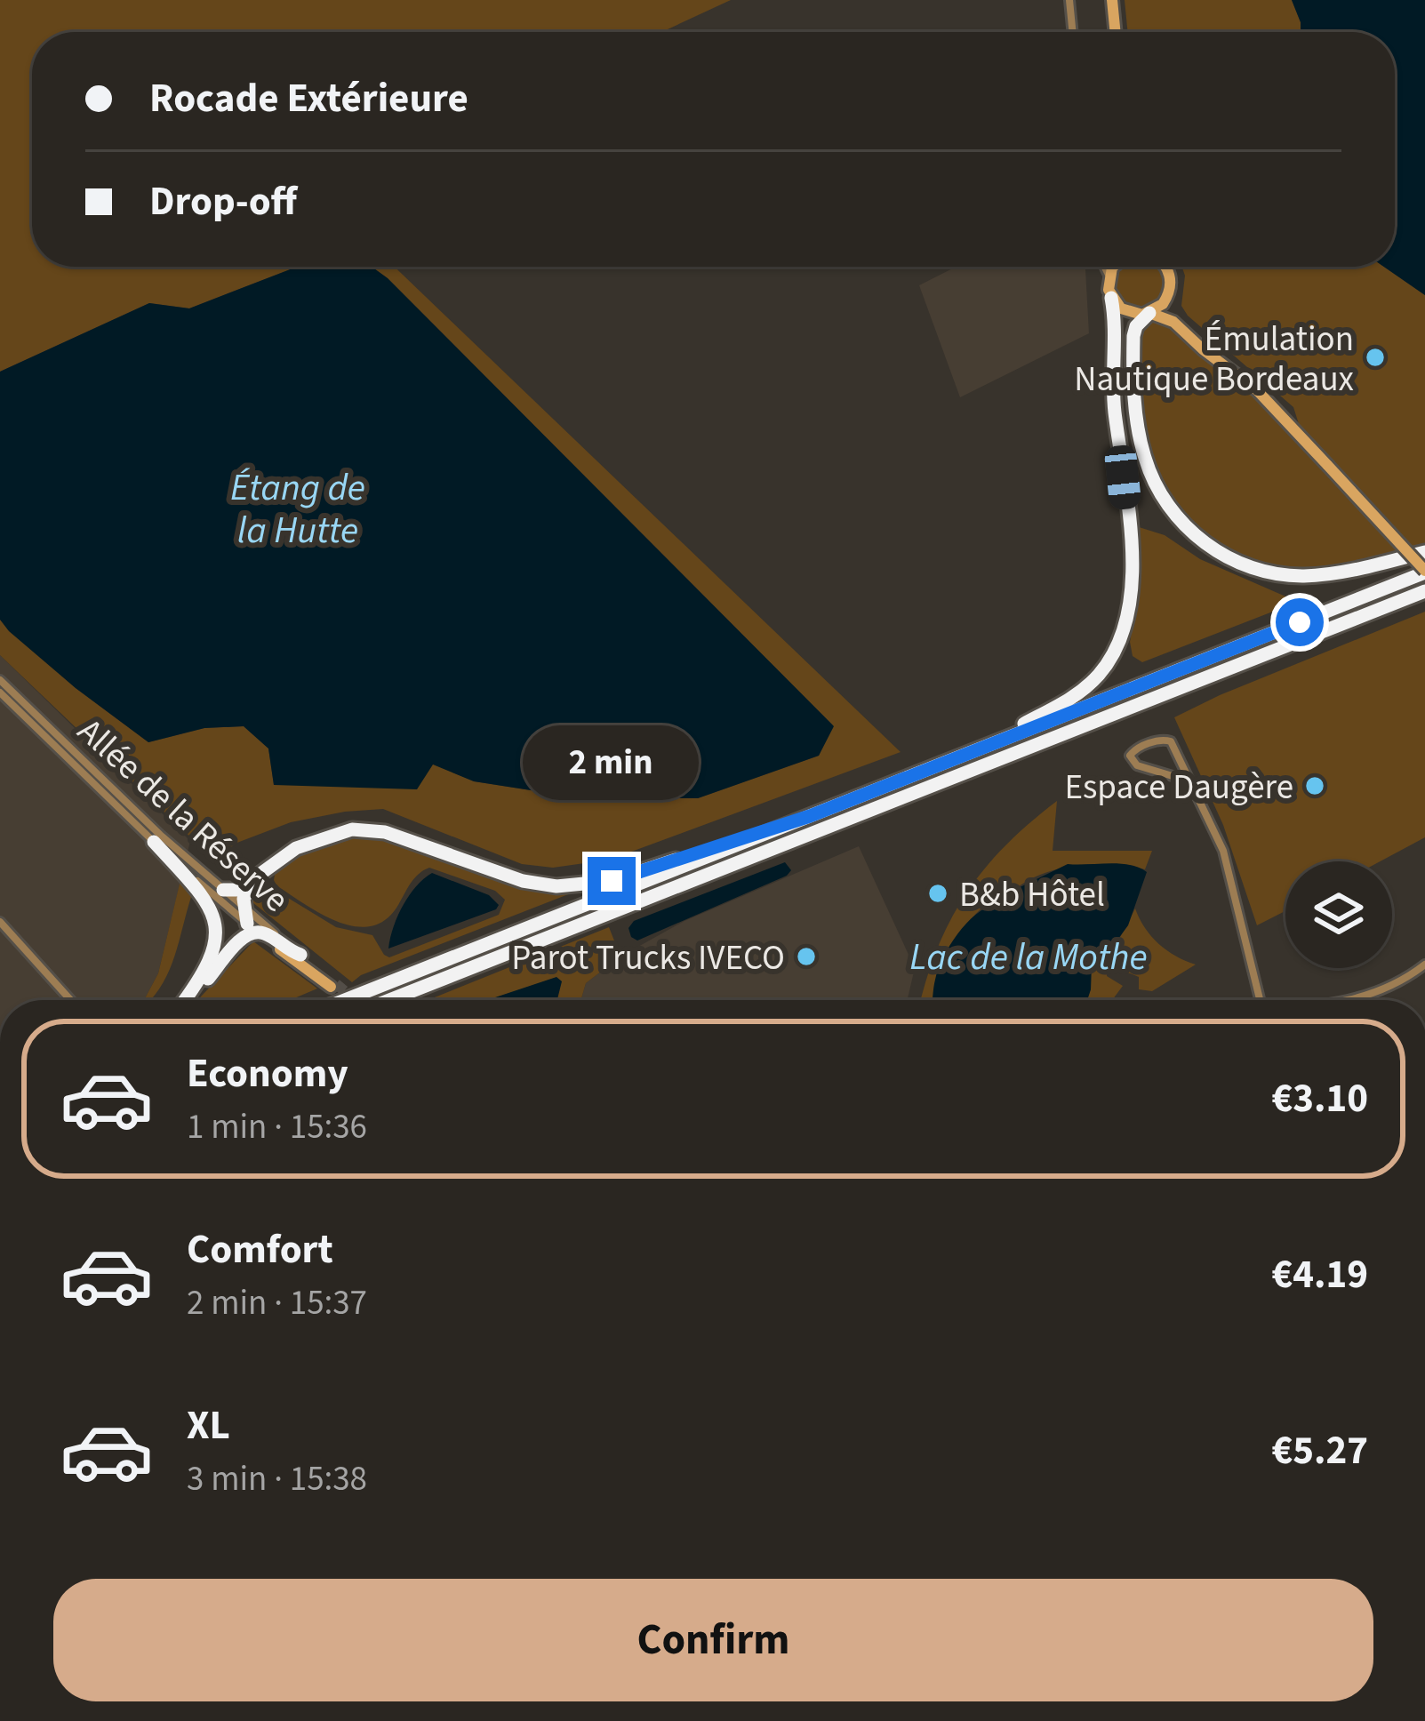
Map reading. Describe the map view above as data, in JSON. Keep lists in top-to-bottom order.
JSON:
{
  "streets": {
    "main road": ["Allée de la Réserve"]
  },
  "water": ["Étang de la Hutte", "Lac de la Mothe"],
  "places": [
    "Émulation Nautique Bordeaux",
    "Espace Daugère",
    "B&b Hôtel",
    "Parot Trucks IVECO"
  ],
  "page": {
    "banner": ["Rocade Extérieure", "Drop-off"],
    "bubble": "2 min",
    "list": [
      {
        "name": "Economy",
        "note": "1 min · 15:36",
        "value": "€3.10"
      },
      {
        "name": "Comfort",
        "note": "2 min · 15:37",
        "value": "€4.19"
      },
      {
        "name": "XL",
        "note": "3 min · 15:38",
        "value": "€5.27"
      }
    ],
    "buttons": "Confirm"
  }
}
